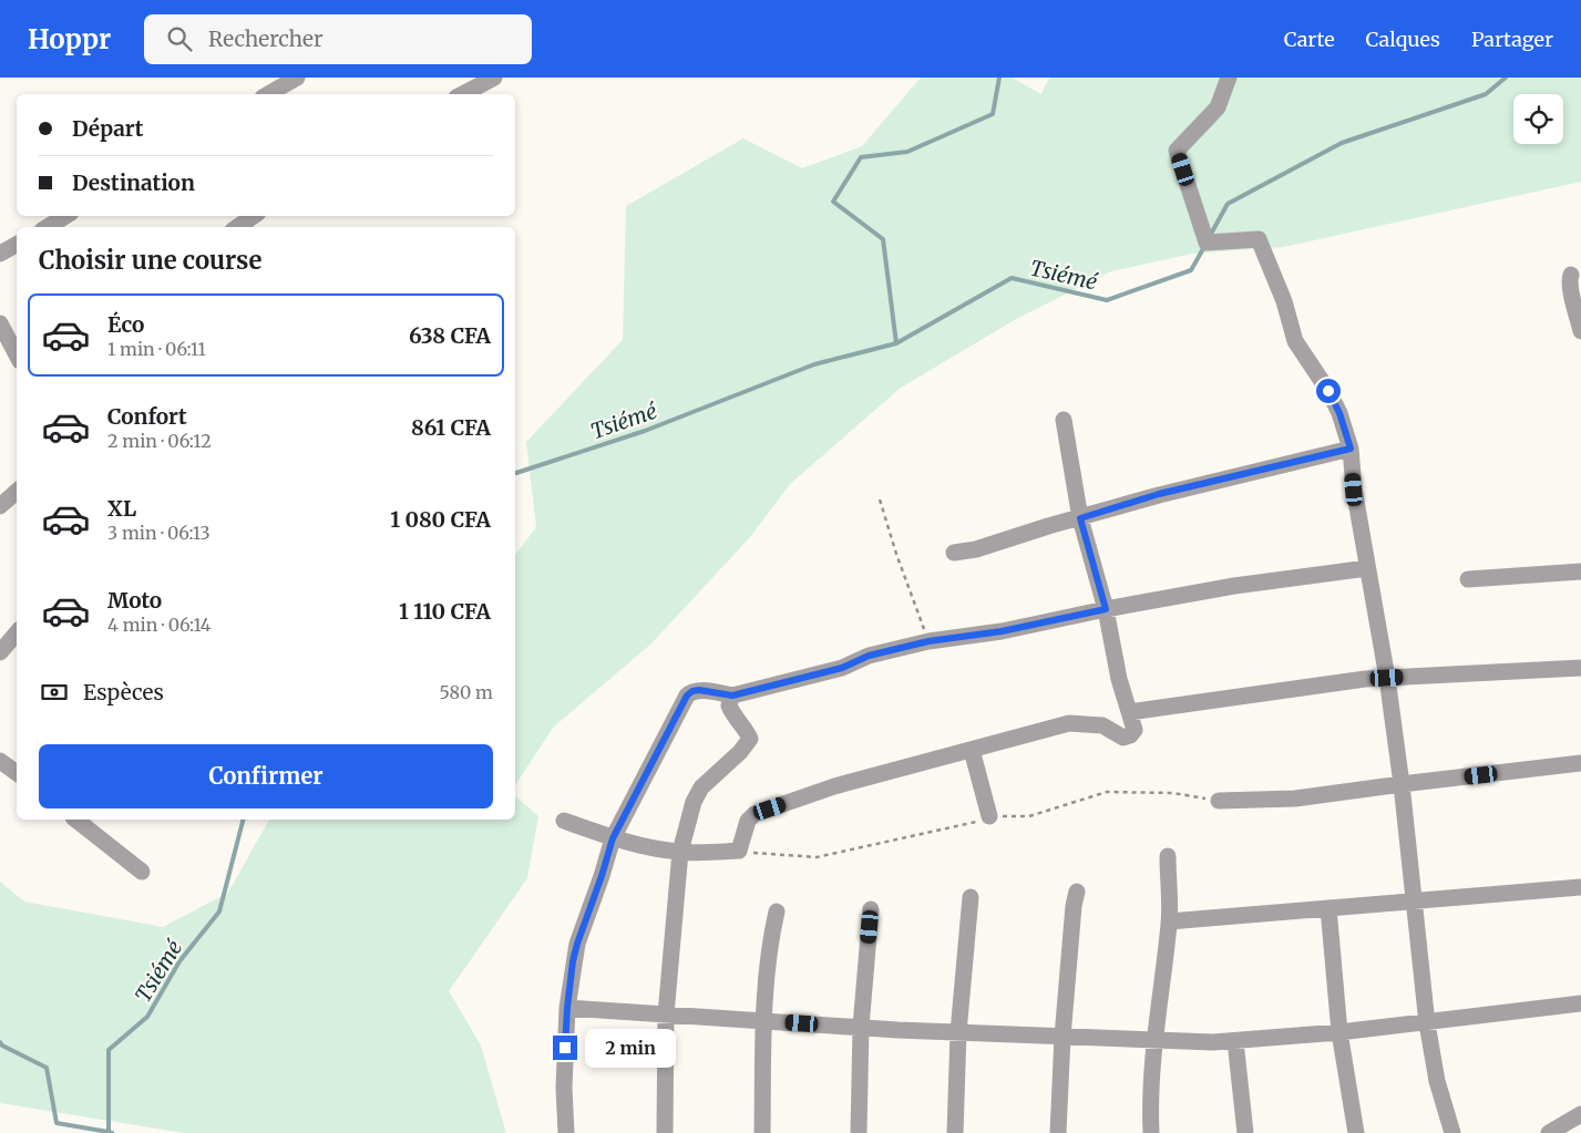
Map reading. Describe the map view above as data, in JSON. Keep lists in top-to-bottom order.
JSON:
{
  "water": ["Tsiémé"],
  "page": {
    "header": "Hoppr",
    "search": "Rechercher",
    "nav": ["Carte", "Calques", "Partager"],
    "banner": ["Départ", "Destination"],
    "heading": "Choisir une course",
    "list": [
      {
        "name": "Éco",
        "note": "1 min · 06:11",
        "value": "638 CFA"
      },
      {
        "name": "Confort",
        "note": "2 min · 06:12",
        "value": "861 CFA"
      },
      {
        "name": "XL",
        "note": "3 min · 06:13",
        "value": "1 080 CFA"
      },
      {
        "name": "Moto",
        "note": "4 min · 06:14",
        "value": "1 110 CFA"
      }
    ],
    "pay": ["Espèces", "580 m"],
    "buttons": "Confirmer",
    "bubble": "2 min"
  }
}
